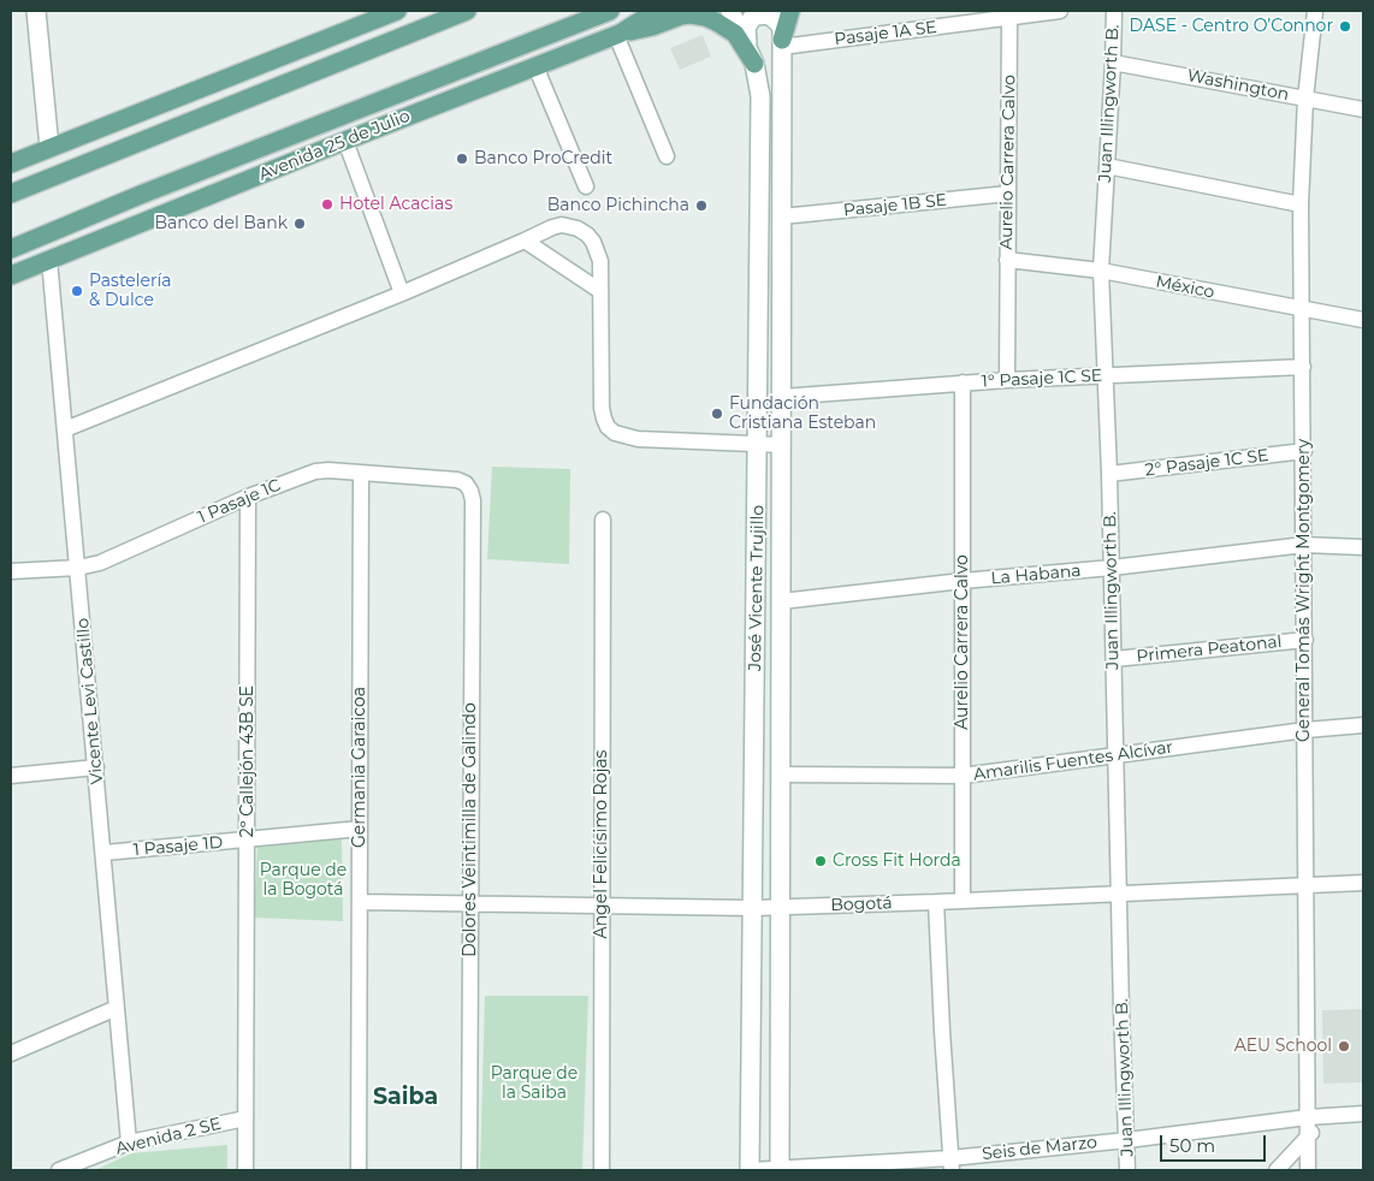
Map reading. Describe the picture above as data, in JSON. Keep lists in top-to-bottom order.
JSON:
{
  "streets": {
    "main road": ["Avenida 25 de Julio", "José Vicente Trujillo"],
    "street": [
      "Pasaje 1A SE",
      "Washington",
      "Juan Illingworth B.",
      "Aurelio Carrera Calvo",
      "Pasaje 1B SE",
      "México",
      "1° Pasaje 1C SE",
      "2° Pasaje 1C SE",
      "1 Pasaje 1C",
      "La Habana",
      "General Tomás Wright Montgomery",
      "Primera Peatonal",
      "Vicente Levi Castillo",
      "2º Callejón 43B SE",
      "Amarilis Fuentes Alcívar",
      "Germania Garaicoa",
      "Dolores Veintimilla de Galindo",
      "Angel Felicísimo Rojas",
      "1 Pasaje 1D",
      "Bogotá",
      "Avenida 2 SE",
      "Seis de Marzo"
    ]
  },
  "crossings": [
    ["Pasaje 1A SE", "Aurelio Carrera Calvo"],
    ["Pasaje 1A SE", "José Vicente Trujillo"],
    ["Washington", "Juan Illingworth B."],
    ["Washington", "General Tomás Wright Montgomery"],
    ["Juan Illingworth B.", "México"],
    ["Juan Illingworth B.", "1° Pasaje 1C SE"],
    ["Juan Illingworth B.", "2° Pasaje 1C SE"],
    ["Juan Illingworth B.", "La Habana"],
    ["Juan Illingworth B.", "Primera Peatonal"],
    ["Juan Illingworth B.", "Amarilis Fuentes Alcívar"],
    ["Juan Illingworth B.", "Bogotá"],
    ["Juan Illingworth B.", "Seis de Marzo"],
    ["Avenida 25 de Julio", "Vicente Levi Castillo"],
    ["Aurelio Carrera Calvo", "Pasaje 1B SE"],
    ["Aurelio Carrera Calvo", "México"],
    ["Aurelio Carrera Calvo", "1° Pasaje 1C SE"],
    ["Aurelio Carrera Calvo", "La Habana"],
    ["Aurelio Carrera Calvo", "Amarilis Fuentes Alcívar"],
    ["Aurelio Carrera Calvo", "Bogotá"],
    ["Pasaje 1B SE", "José Vicente Trujillo"],
    ["México", "General Tomás Wright Montgomery"],
    ["1° Pasaje 1C SE", "José Vicente Trujillo"],
    ["1° Pasaje 1C SE", "General Tomás Wright Montgomery"],
    ["2° Pasaje 1C SE", "General Tomás Wright Montgomery"],
    ["1 Pasaje 1C", "Vicente Levi Castillo"],
    ["1 Pasaje 1C", "2º Callejón 43B SE"],
    ["1 Pasaje 1C", "Germania Garaicoa"],
    ["1 Pasaje 1C", "Dolores Veintimilla de Galindo"],
    ["La Habana", "José Vicente Trujillo"],
    ["La Habana", "General Tomás Wright Montgomery"],
    ["José Vicente Trujillo", "Amarilis Fuentes Alcívar"],
    ["José Vicente Trujillo", "Bogotá"],
    ["José Vicente Trujillo", "Seis de Marzo"],
    ["General Tomás Wright Montgomery", "Primera Peatonal"],
    ["General Tomás Wright Montgomery", "Amarilis Fuentes Alcívar"],
    ["General Tomás Wright Montgomery", "Bogotá"],
    ["General Tomás Wright Montgomery", "Seis de Marzo"],
    ["Vicente Levi Castillo", "1 Pasaje 1D"],
    ["Vicente Levi Castillo", "Avenida 2 SE"],
    ["2º Callejón 43B SE", "1 Pasaje 1D"],
    ["2º Callejón 43B SE", "Avenida 2 SE"],
    ["Germania Garaicoa", "1 Pasaje 1D"],
    ["Germania Garaicoa", "Bogotá"],
    ["Dolores Veintimilla de Galindo", "Bogotá"],
    ["Angel Felicísimo Rojas", "Bogotá"]
  ],
  "districts": ["Saiba"],
  "parks": ["Parque de la Bogotá", "Parque de la Saiba"],
  "places": [
    "DASE - Centro O’Connor",
    "Banco ProCredit",
    "Hotel Acacias",
    "Banco Pichincha",
    "Banco del Bank",
    "Pastelería & Dulce",
    "Fundación Cristiana Esteban",
    "Cross Fit Horda",
    "AEU School"
  ],
  "scale_bar": "50 m"
}
